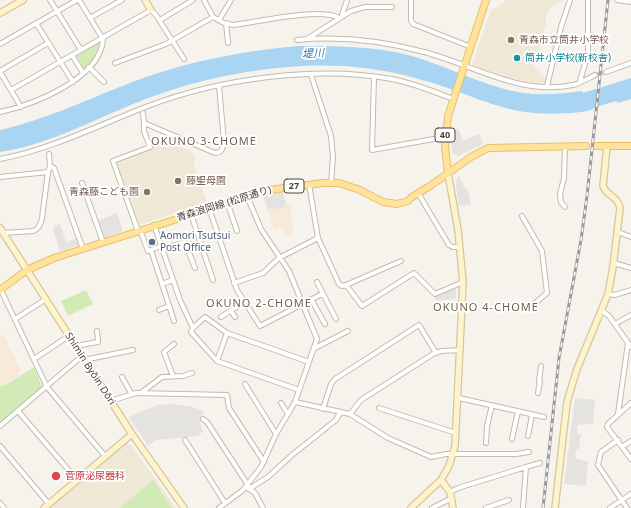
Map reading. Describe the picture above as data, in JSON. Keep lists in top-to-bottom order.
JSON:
{
  "streets": {
    "main road": ["40", "27", "青森浪岡線 (松原通り)"],
    "street": ["Shimin Byōin Dōri"]
  },
  "crossings": [
    ["40", "青森浪岡線 (松原通り)"],
    ["青森浪岡線 (松原通り)", "Shimin Byōin Dōri"]
  ],
  "districts": ["OKUNO 3-CHOME", "OKUNO 2-CHOME", "OKUNO 4-CHOME"],
  "water": ["堤川"],
  "places": [
    "青森市立筒井小学校",
    "筒井小学校(新校舎)",
    "藤聖母園",
    "青森藤こども園",
    "Aomori Tsutsui Post Office",
    "菅原泌尿器科"
  ]
}
